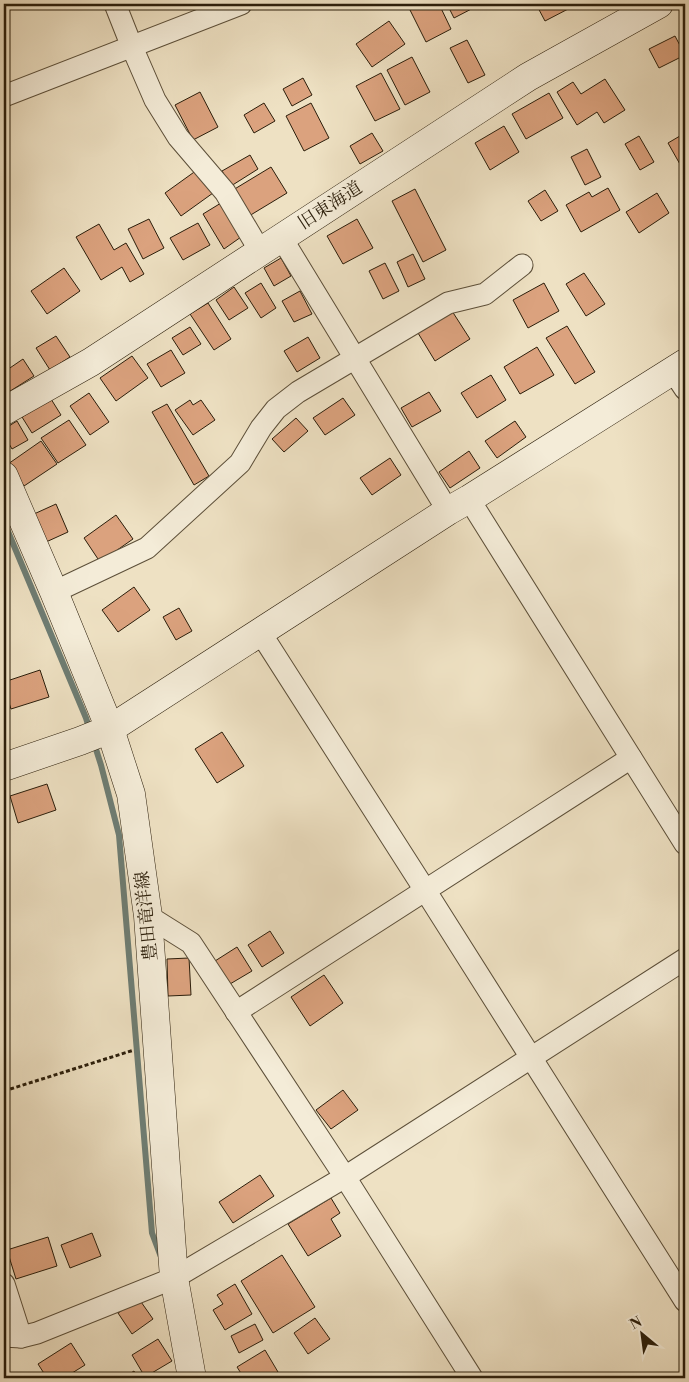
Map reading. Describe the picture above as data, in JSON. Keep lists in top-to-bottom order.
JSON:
{
  "streets": {
    "street": ["旧東海道", "豊田竜洋線"]
  },
  "north": "top left"
}
